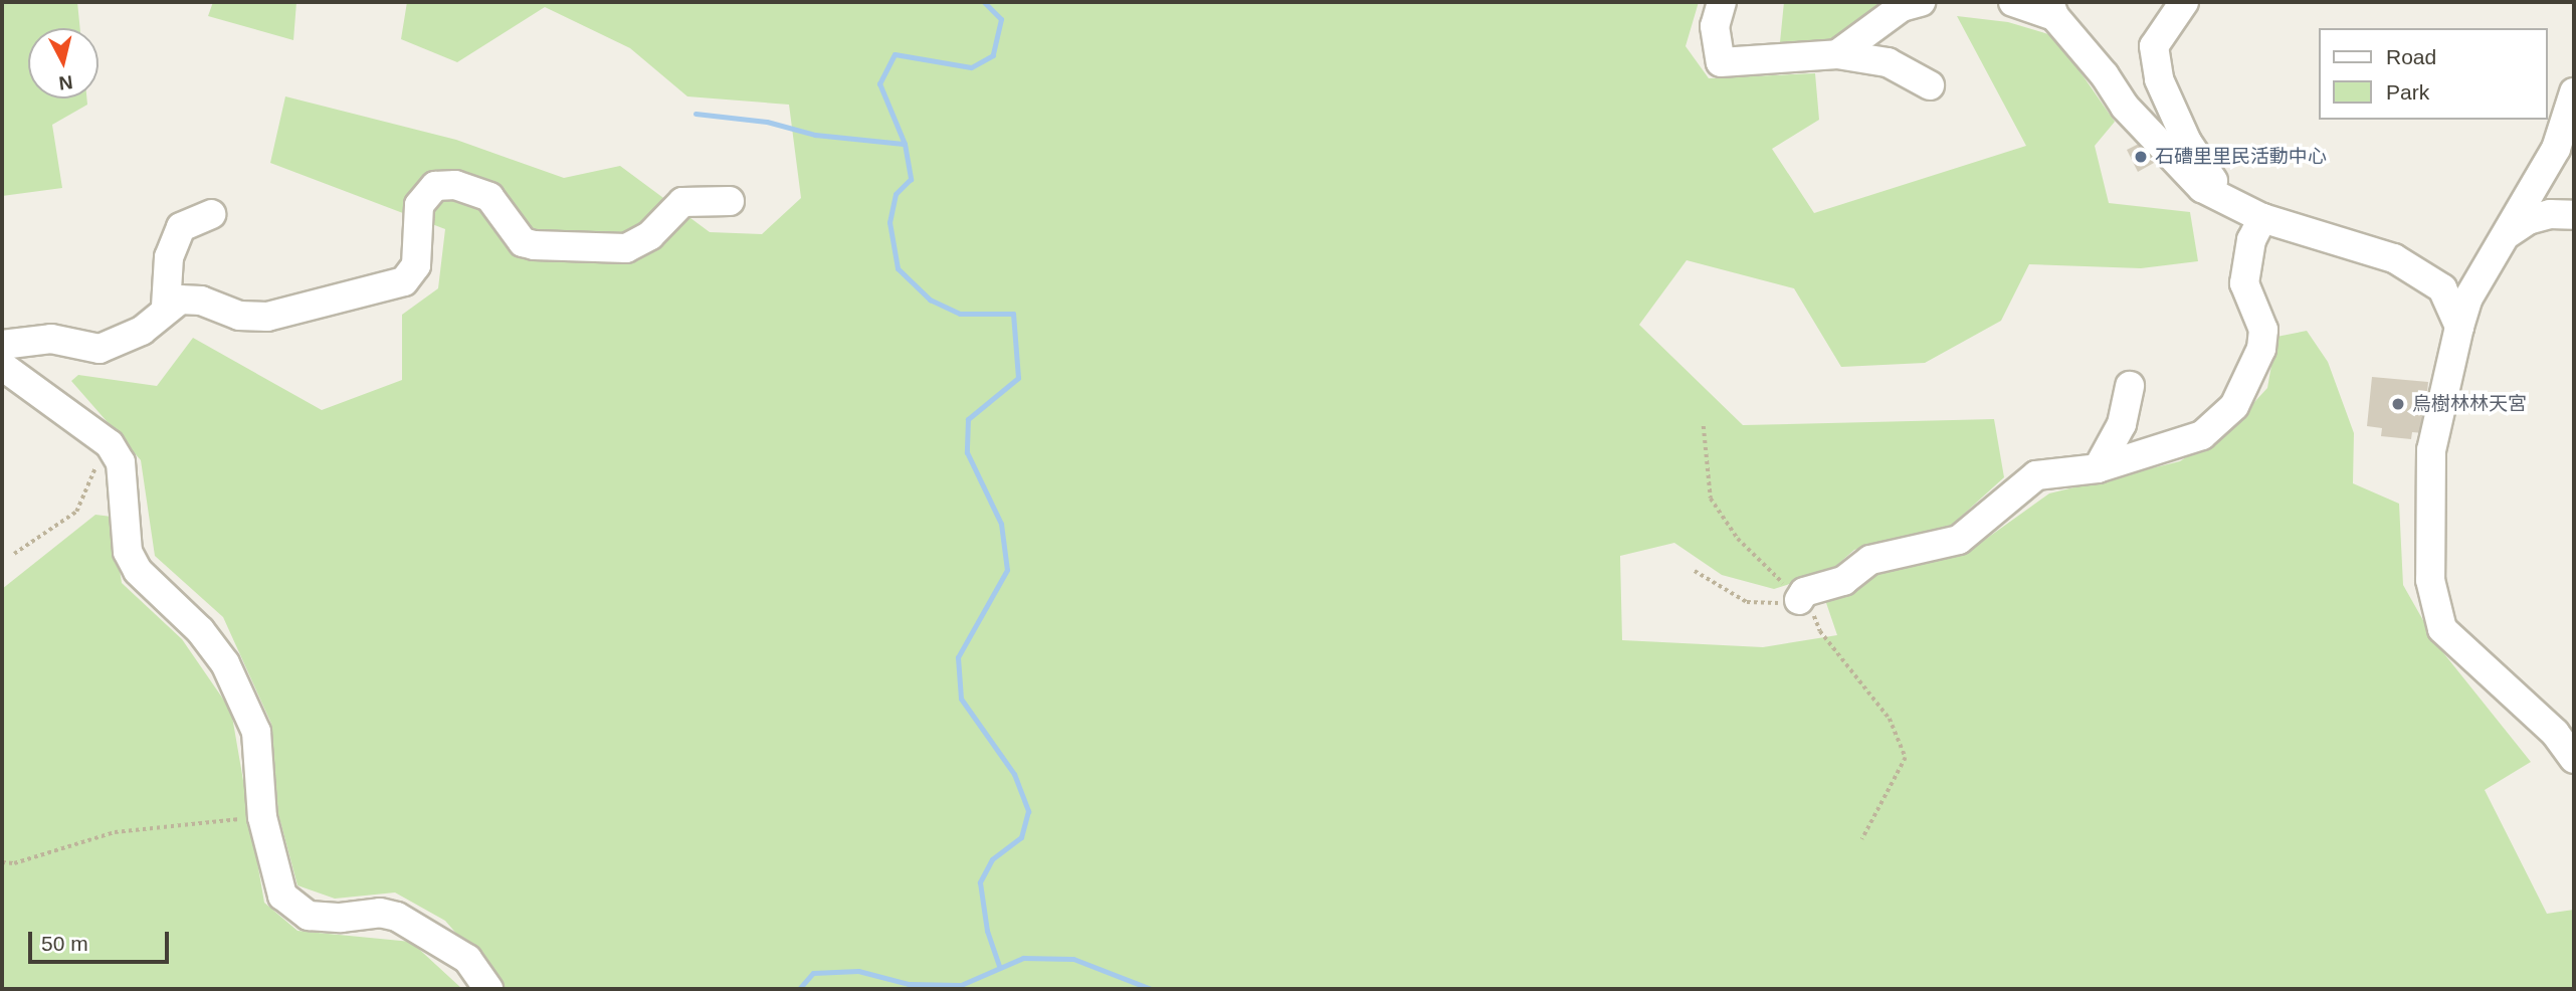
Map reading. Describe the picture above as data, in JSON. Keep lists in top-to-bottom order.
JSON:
{
  "places": ["石𥕢里里民活動中心", "烏樹林林天宮"],
  "legend": ["Road", "Park"],
  "scale_bar": "50 m",
  "north": "bottom"
}
